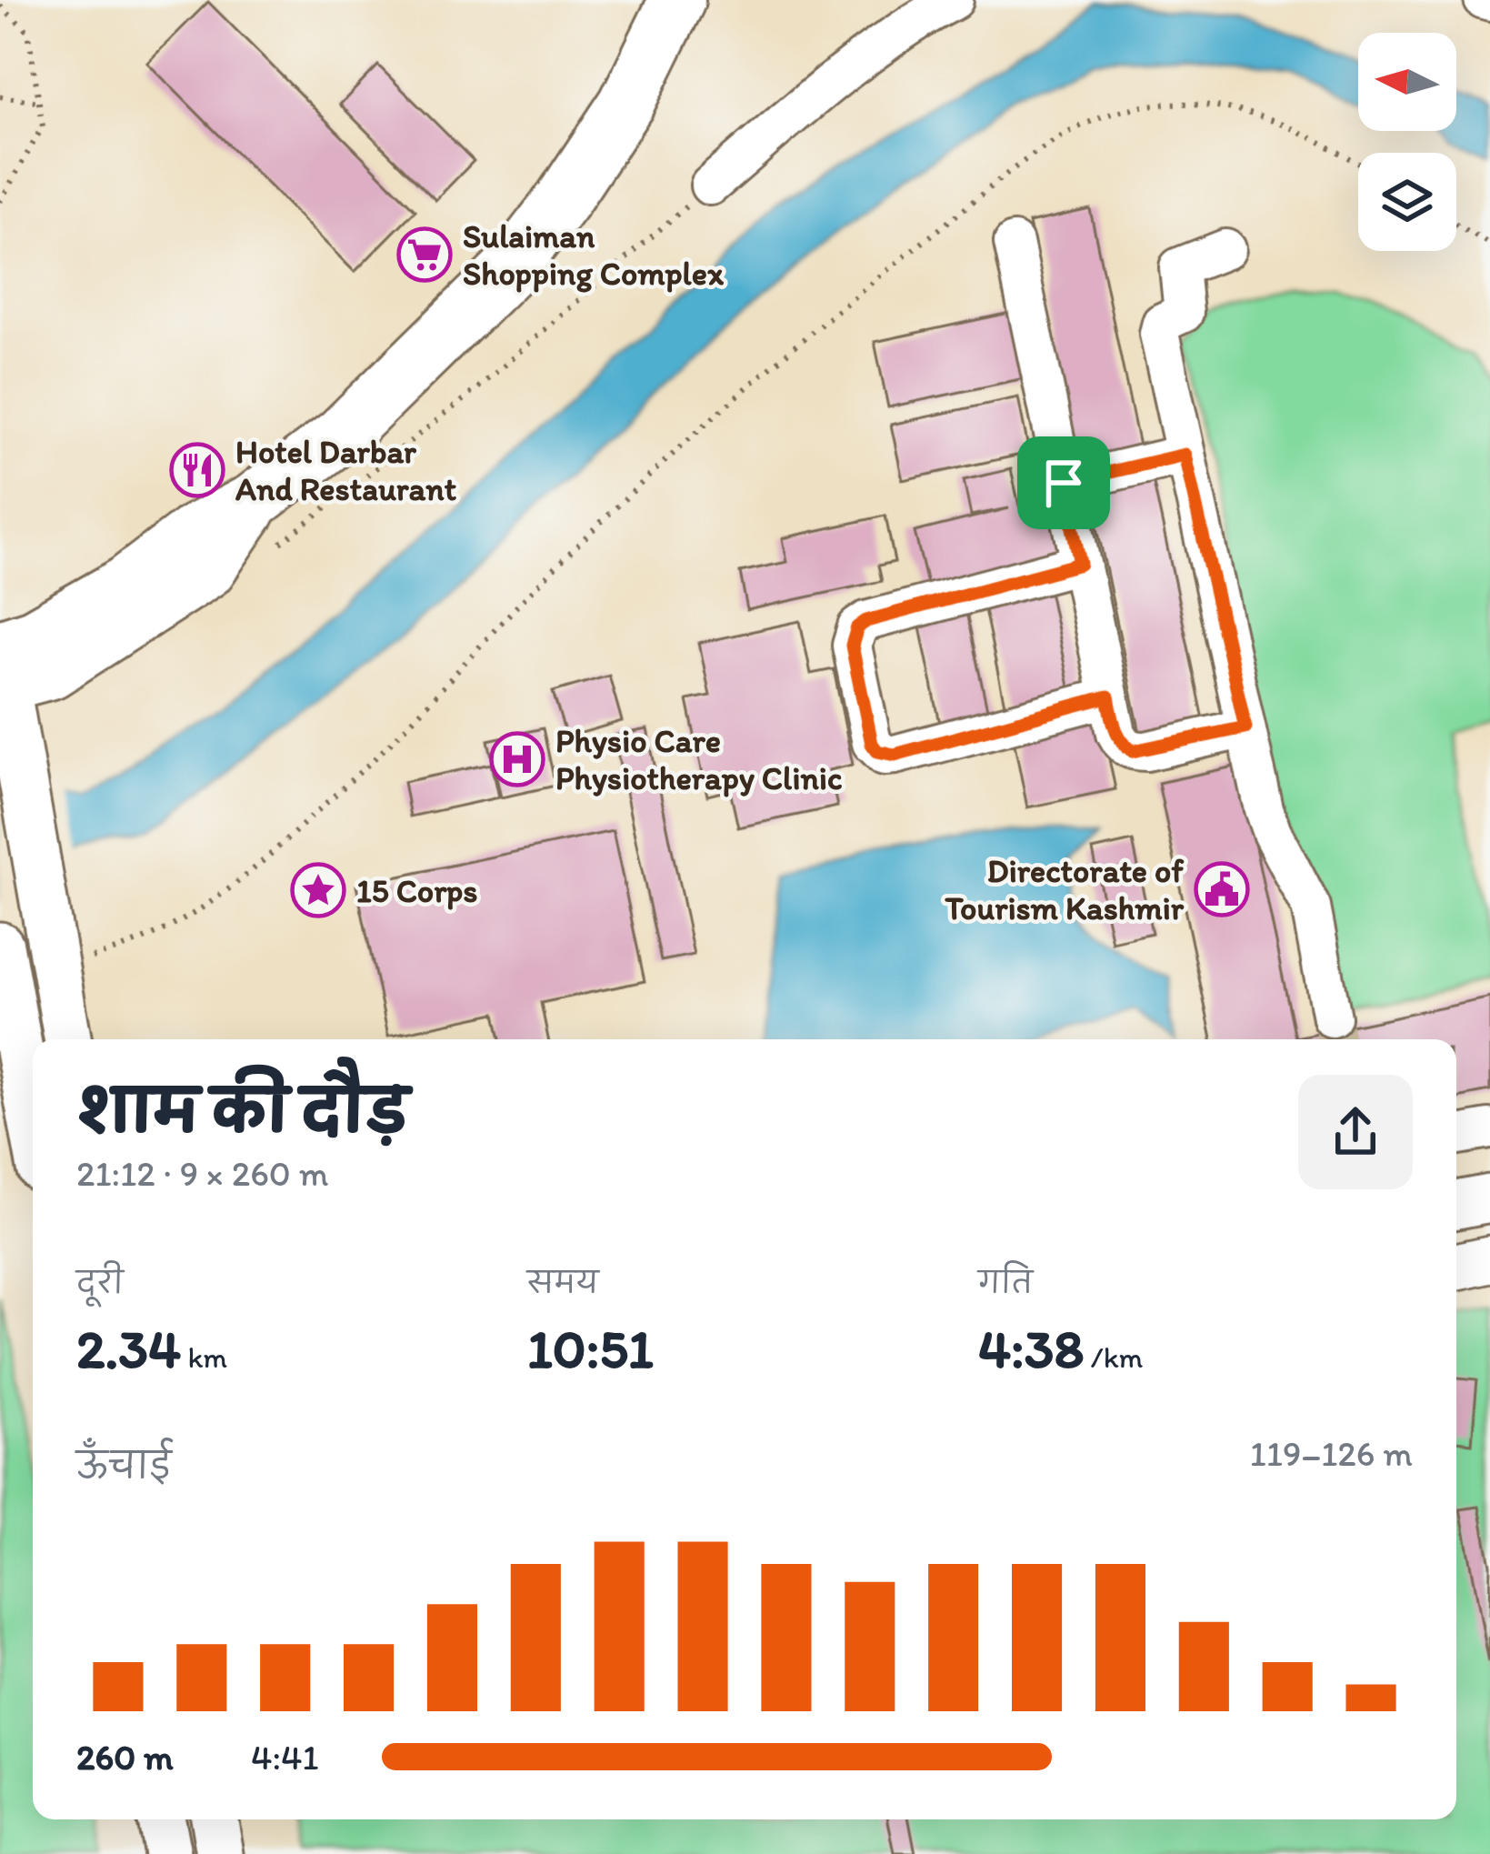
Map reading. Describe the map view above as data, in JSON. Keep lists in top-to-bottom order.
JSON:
{
  "places": {
    "supermarket": ["Sulaiman Shopping Complex"],
    "restaurant": ["Hotel Darbar And Restaurant"],
    "hospital": ["Physio Care Physiotherapy Clinic"],
    "public building": ["Directorate of Tourism Kashmir"],
    "place": ["15 Corps"]
  },
  "north": "left",
  "page": {
    "heading": ["शाम की दौड़", "21:12 · 9 × 260 m"],
    "stats": [
      ["दूरी", "2.34 km"],
      ["समय", "10:51"],
      ["गति", "4:38 /km"]
    ],
    "chart": ["ऊँचाई", "119–126 m"],
    "list": [
      {
        "name": "260 m",
        "note": "4:41"
      }
    ]
  }
}
